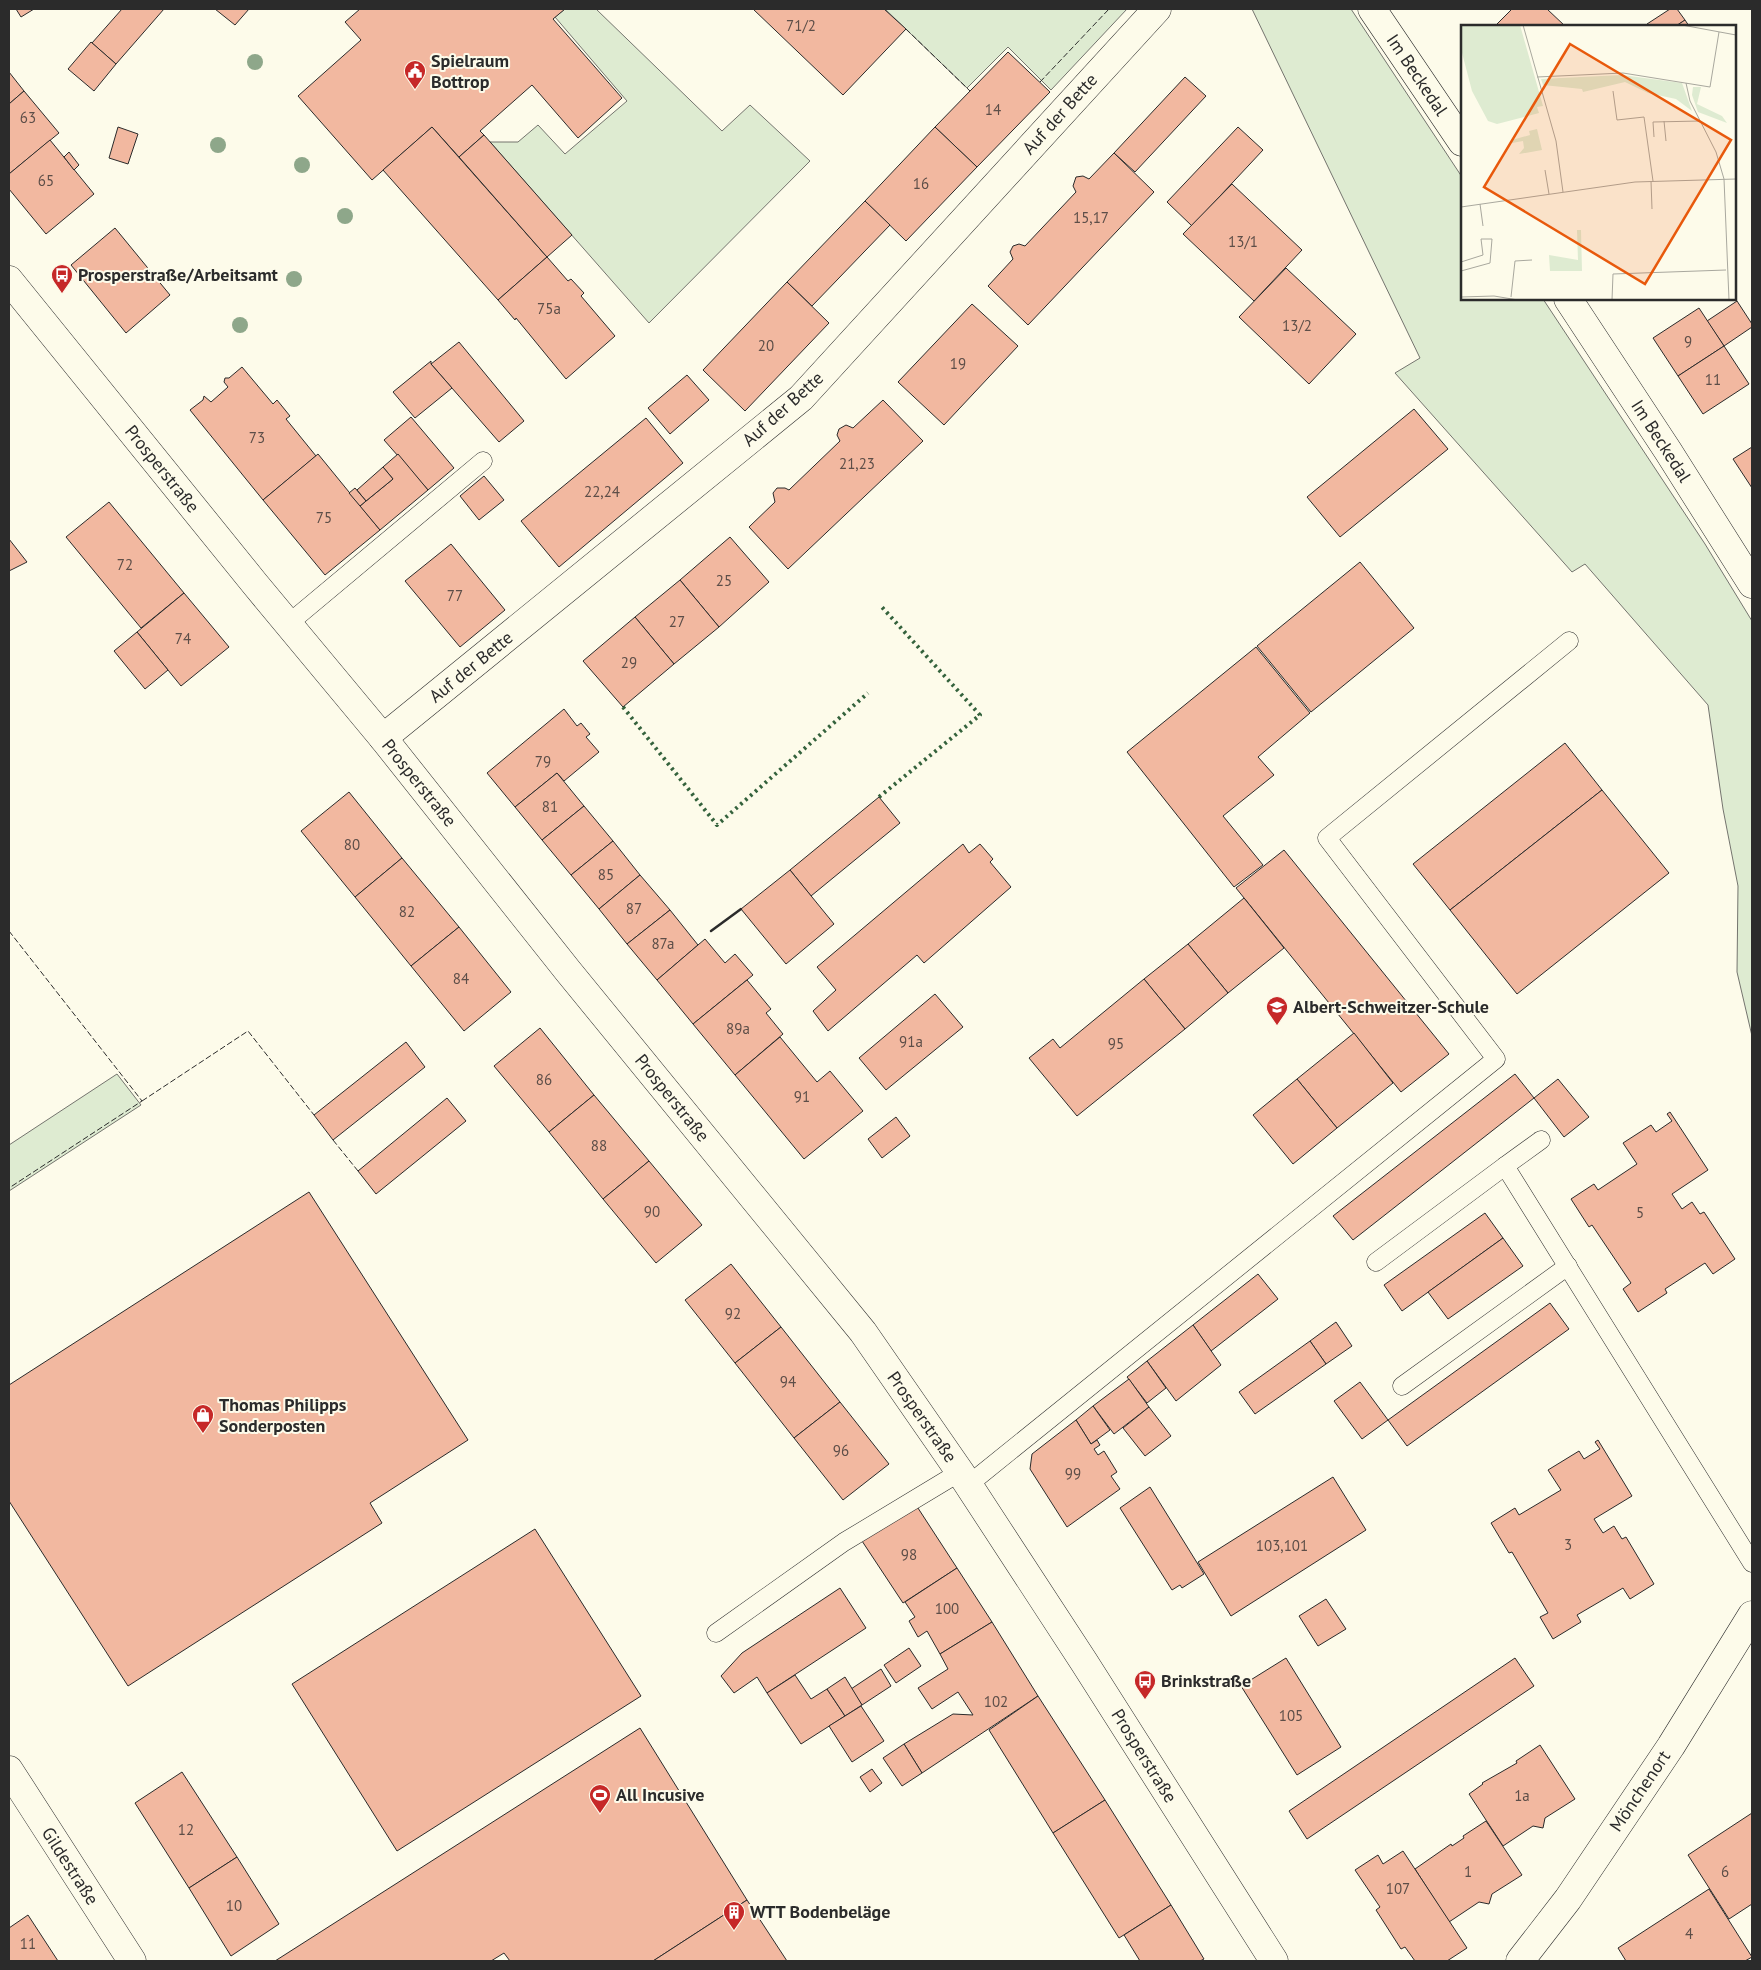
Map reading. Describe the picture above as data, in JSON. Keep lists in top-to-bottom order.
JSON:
{
  "streets": {
    "street": [
      "Im Beckedal",
      "Auf der Bette",
      "Prosperstraße",
      "Mönchenort",
      "Gildestraße"
    ]
  },
  "crossings": [
    ["Auf der Bette", "Prosperstraße"]
  ],
  "places": {
    "public building": ["Spielraum Bottrop"],
    "bus stop": ["Prosperstraße/Arbeitsamt", "Brinkstraße"],
    "school or university": ["Albert-Schweitzer-Schule"],
    "shop": ["Thomas Philipps Sonderposten"],
    "sports": ["All Incusive"],
    "building": ["WTT Bodenbeläge"]
  },
  "house_numbers": [
    "71/2",
    "14",
    "63",
    "65",
    "16",
    "15,17",
    "13/1",
    "75a",
    "13/2",
    "9",
    "20",
    "19",
    "11",
    "73",
    "21,23",
    "22,24",
    "75",
    "72",
    "25",
    "77",
    "27",
    "74",
    "29",
    "79",
    "81",
    "80",
    "85",
    "87",
    "82",
    "87a",
    "84",
    "89a",
    "91a",
    "95",
    "86",
    "91",
    "88",
    "90",
    "5",
    "92",
    "94",
    "96",
    "99",
    "3",
    "103,101",
    "98",
    "100",
    "102",
    "105",
    "1a",
    "12",
    "1",
    "6",
    "107",
    "10",
    "4",
    "11"
  ]
}
